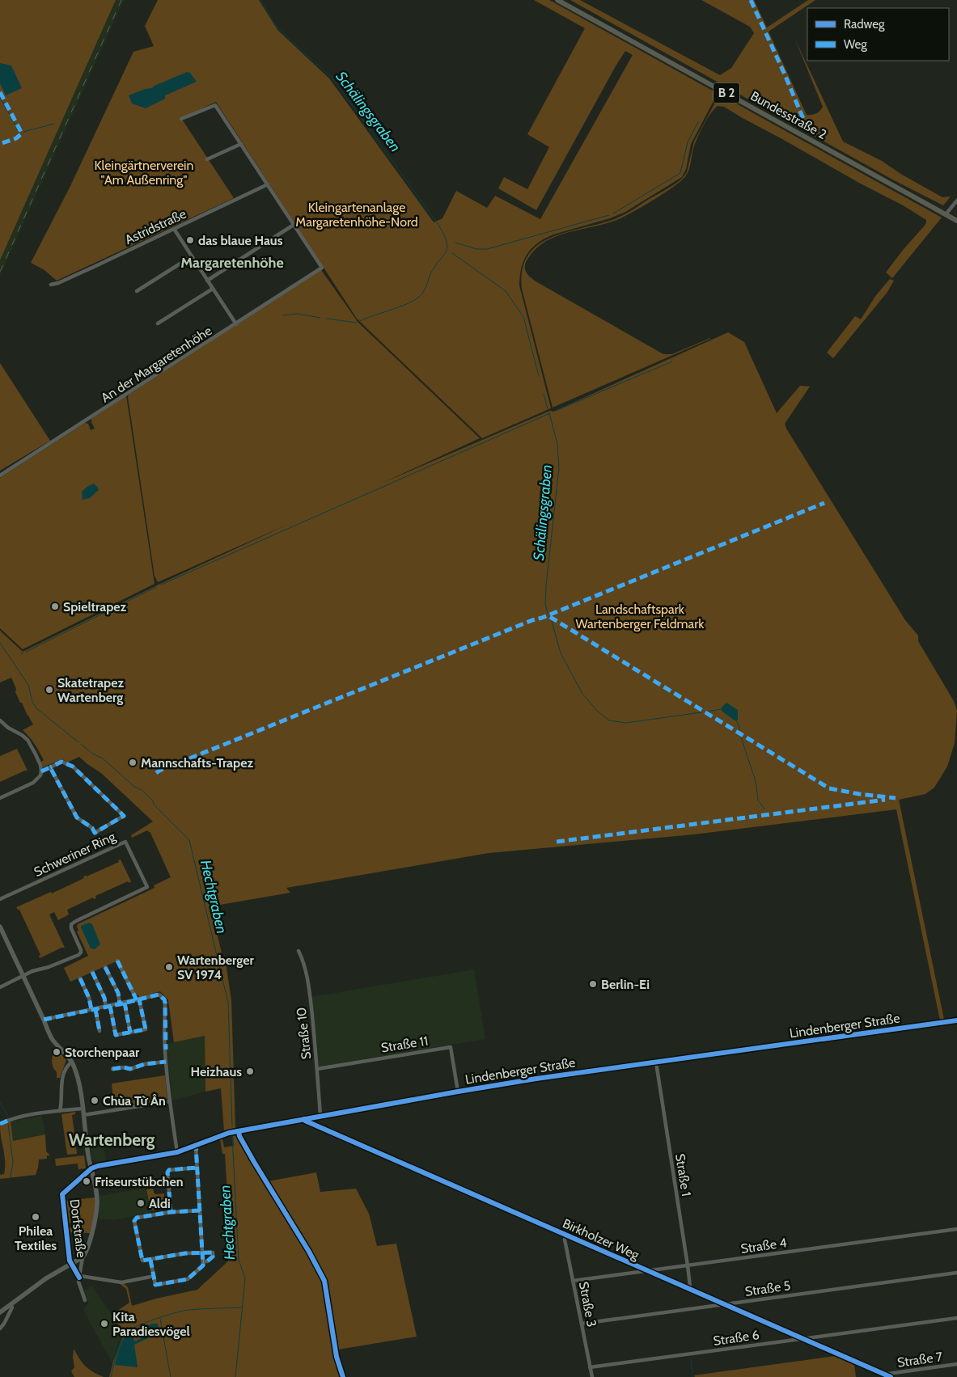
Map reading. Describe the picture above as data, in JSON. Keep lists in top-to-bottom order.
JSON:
{
  "streets": {
    "main road": ["B 2", "Bundesstraße 2", "Dorfstraße"],
    "street": [
      "Astridstraße",
      "An der Margaretenhöhe",
      "Schweriner Ring",
      "Lindenberger Straße",
      "Straße 10",
      "Straße 11",
      "Straße 1",
      "Birkholzer Weg",
      "Straße 4",
      "Straße 5",
      "Straße 3",
      "Straße 6",
      "Straße 7"
    ]
  },
  "crossings": [
    ["B 2", "Bundesstraße 2"],
    ["Schweriner Ring", "Dorfstraße"],
    ["Lindenberger Straße", "Straße 10"],
    ["Lindenberger Straße", "Straße 11"],
    ["Lindenberger Straße", "Straße 1"],
    ["Lindenberger Straße", "Dorfstraße"],
    ["Lindenberger Straße", "Birkholzer Weg"],
    ["Straße 10", "Straße 11"],
    ["Straße 1", "Birkholzer Weg"],
    ["Straße 1", "Straße 4"],
    ["Birkholzer Weg", "Straße 4"],
    ["Birkholzer Weg", "Straße 5"],
    ["Birkholzer Weg", "Straße 3"],
    ["Birkholzer Weg", "Straße 6"],
    ["Birkholzer Weg", "Straße 7"],
    ["Straße 4", "Straße 3"],
    ["Straße 5", "Straße 3"],
    ["Straße 3", "Straße 6"]
  ],
  "districts": ["Margaretenhöhe", "Wartenberg"],
  "water": ["Schälingsgraben", "Hechtgraben"],
  "parks": ["Kleingärtnerverein \"Am Außenring\"", "Kleingartenanlage Margaretenhöhe-Nord", "Landschaftspark Wartenberger Feldmark"],
  "places": [
    "das blaue Haus",
    "Spieltrapez",
    "Skatetrapez Wartenberg",
    "Mannschafts-Trapez",
    "Wartenberger SV 1974",
    "Berlin-Ei",
    "Storchenpaar",
    "Heizhaus",
    "Chùa Từ Ân",
    "Friseurstübchen",
    "Aldi",
    "Philea Textiles",
    "Kita Paradiesvögel"
  ],
  "legend": ["Radweg", "Weg"]
}
